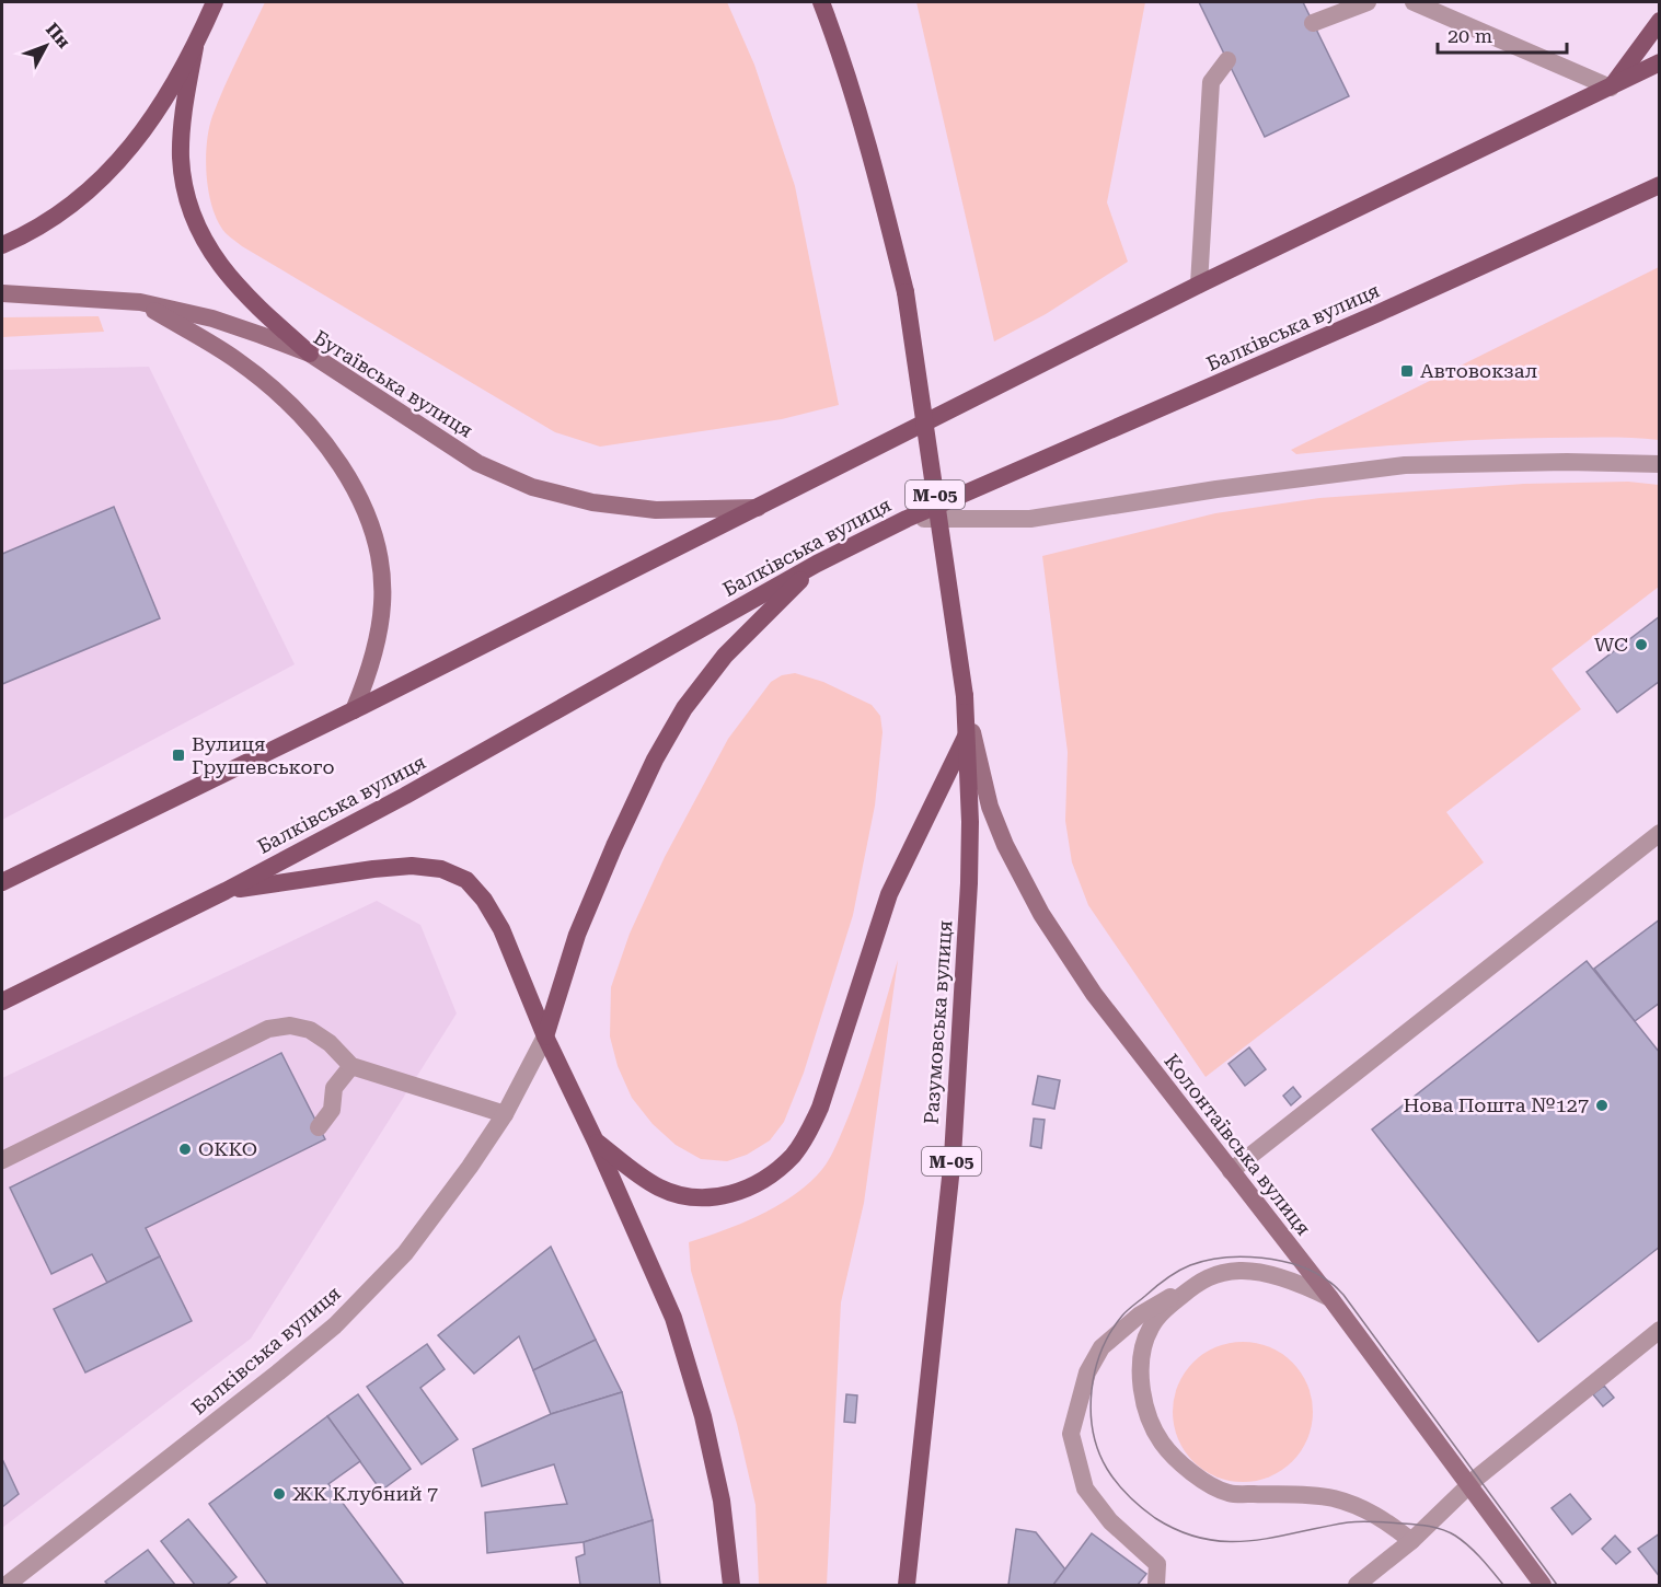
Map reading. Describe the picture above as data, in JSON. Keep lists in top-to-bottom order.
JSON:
{
  "streets": {
    "main road": [
      "Балківська вулиця",
      "Бугаївська вулиця",
      "М-05",
      "Разумовська вулиця",
      "Колонтаївська вулиця"
    ]
  },
  "crossings": [
    ["М-05", "Разумовська вулиця"],
    ["М-05", "Колонтаївська вулиця"],
    ["Разумовська вулиця", "Колонтаївська вулиця"]
  ],
  "places": {
    "transit": ["Автовокзал", "Вулиця Грушевського"],
    "other": [
      "WC",
      "Нова Пошта №127",
      "ОККО",
      "ЖК Клубний 7"
    ]
  },
  "scale_bar": "20 m",
  "north": "top right"
}
